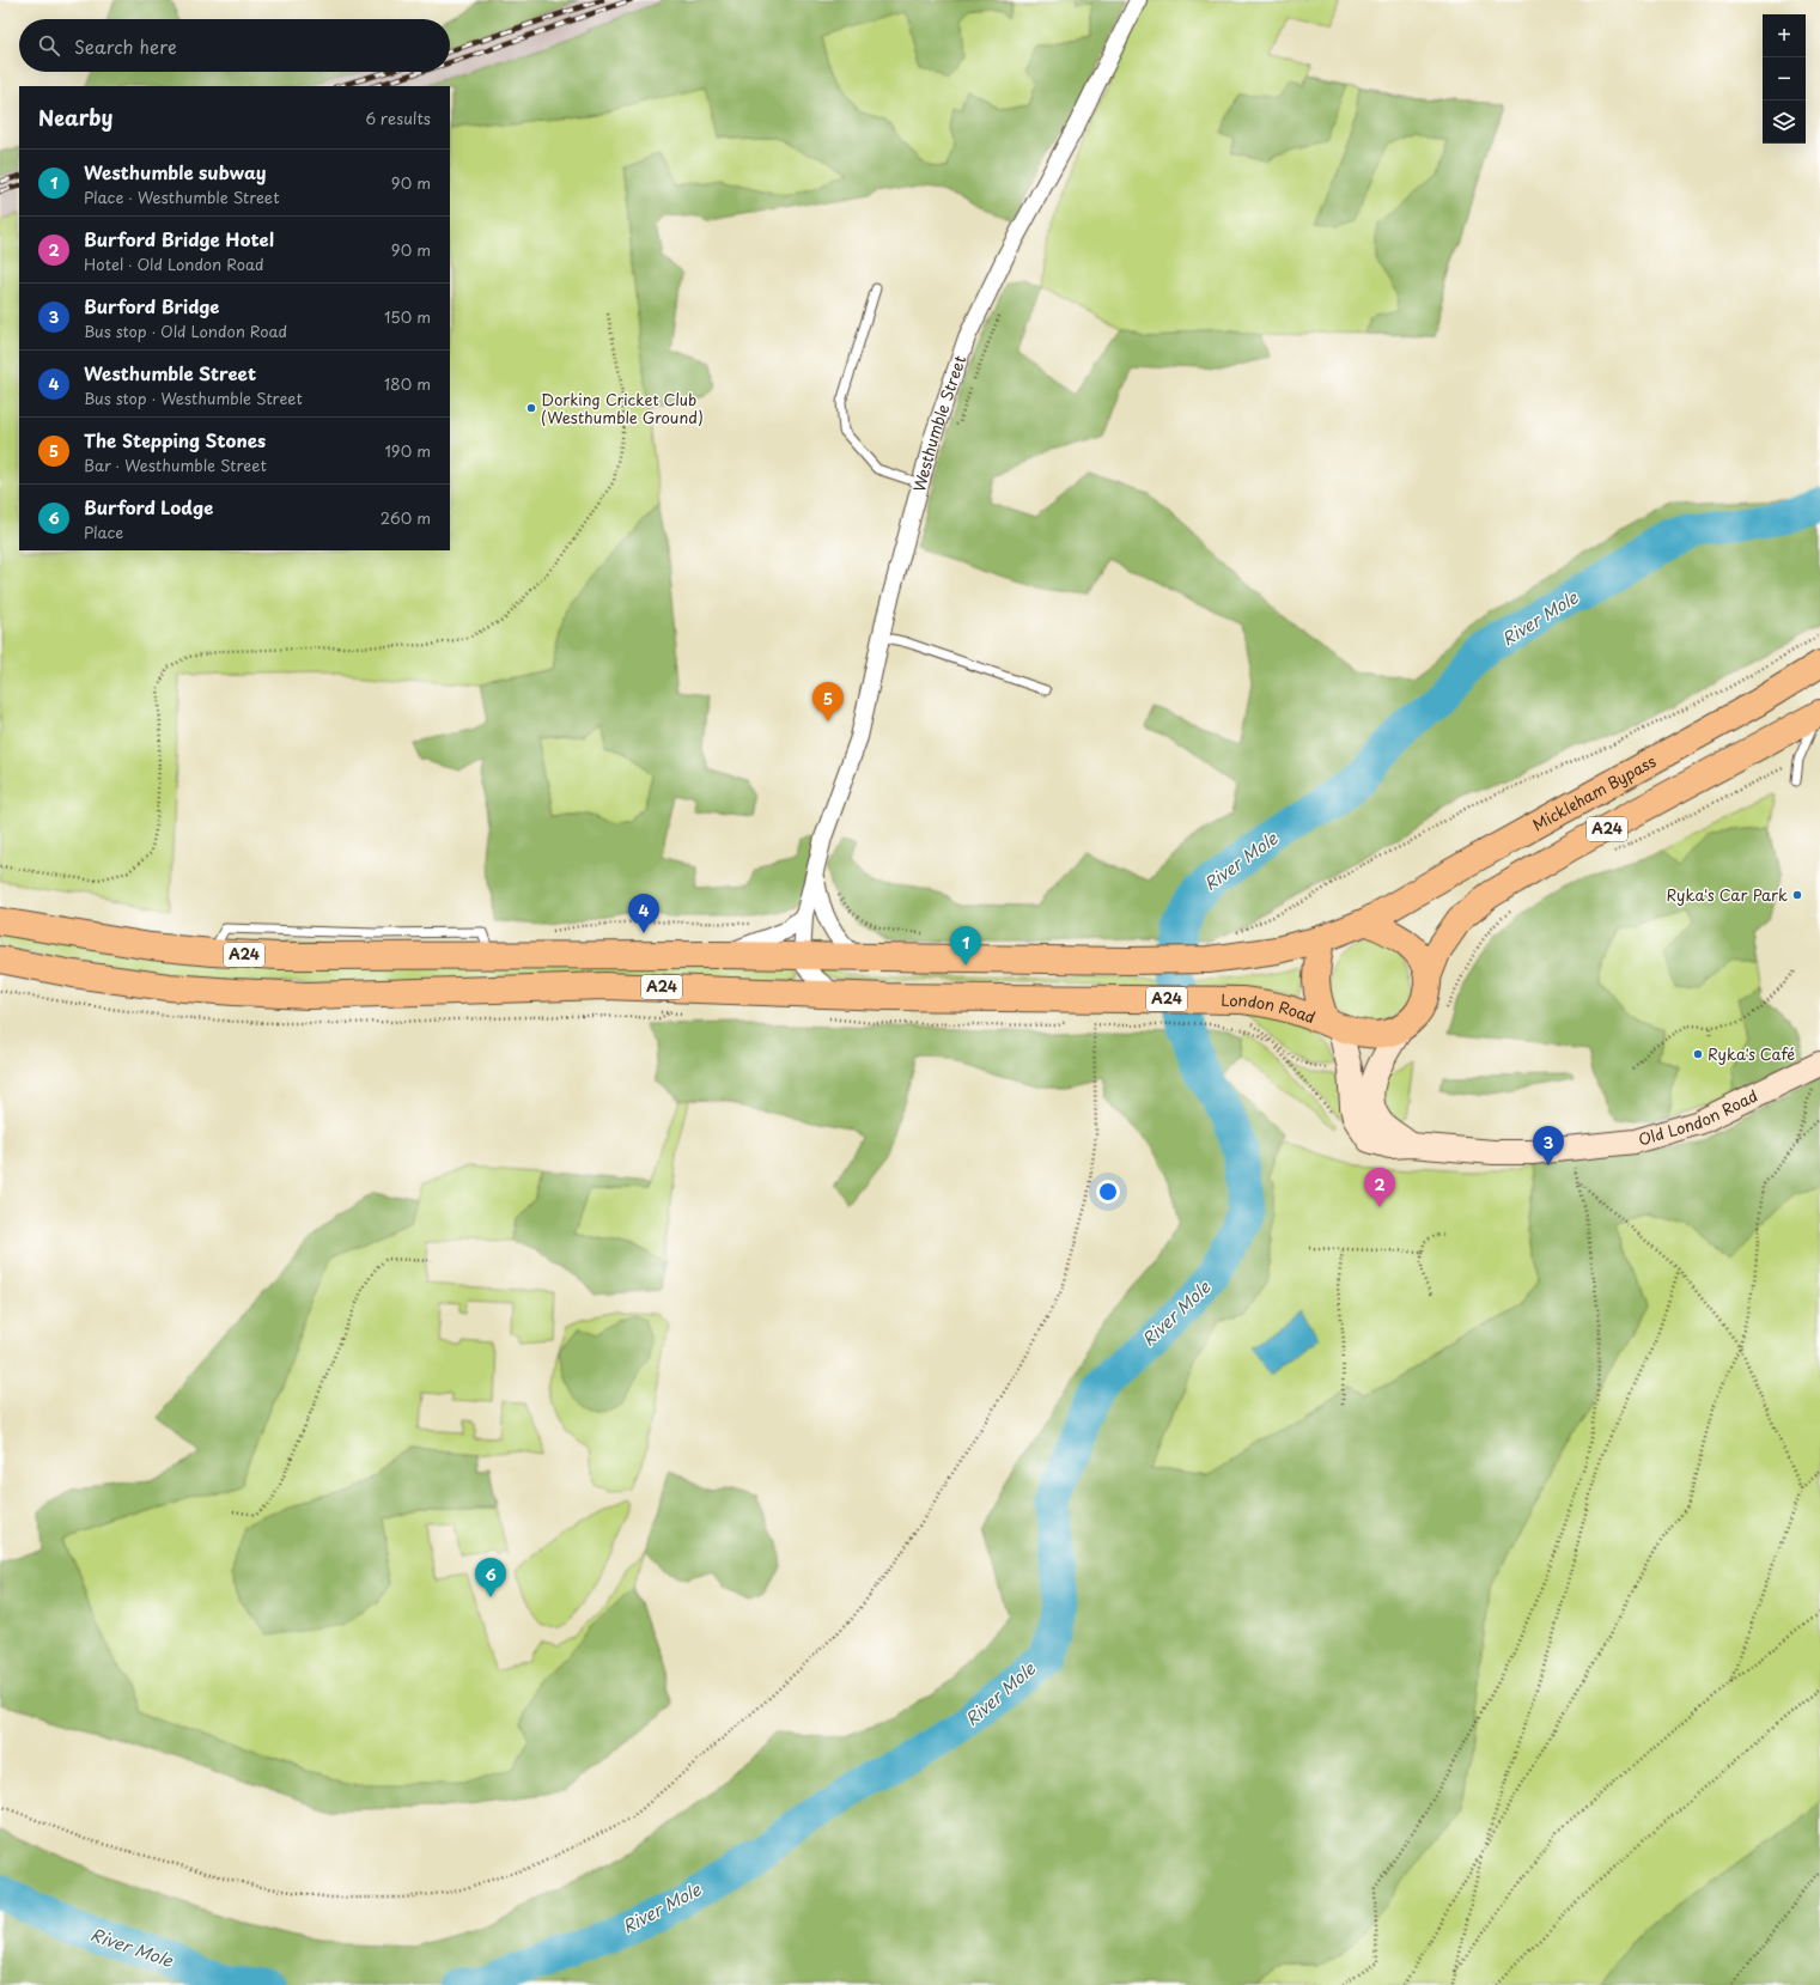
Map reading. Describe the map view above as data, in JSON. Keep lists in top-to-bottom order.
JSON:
{
  "streets": {
    "highway": ["Mickleham Bypass", "A24", "London Road"],
    "main road": ["Old London Road"],
    "street": ["Westhumble Street"]
  },
  "crossings": [
    ["Westhumble Street", "A24"],
    ["Mickleham Bypass", "A24"],
    ["Mickleham Bypass", "London Road"],
    ["A24", "London Road"]
  ],
  "water": ["River Mole"],
  "places": ["Dorking Cricket Club (Westhumble Ground)", "Ryka's Car Park", "Ryka's Café"],
  "page": {
    "map_buttons": ["+", "−"],
    "search": "Search here",
    "heading": ["Nearby", "6 results"],
    "list": [
      {
        "mark": "1",
        "name": "Westhumble subway",
        "note": "Place · Westhumble Street",
        "value": "90 m"
      },
      {
        "mark": "2",
        "name": "Burford Bridge Hotel",
        "note": "Hotel · Old London Road",
        "value": "90 m"
      },
      {
        "mark": "3",
        "name": "Burford Bridge",
        "note": "Bus stop · Old London Road",
        "value": "150 m"
      },
      {
        "mark": "4",
        "name": "Westhumble Street",
        "note": "Bus stop · Westhumble Street",
        "value": "180 m"
      },
      {
        "mark": "5",
        "name": "The Stepping Stones",
        "note": "Bar · Westhumble Street",
        "value": "190 m"
      },
      {
        "mark": "6",
        "name": "Burford Lodge",
        "note": "Place",
        "value": "260 m"
      }
    ],
    "pins": [
      "5",
      "4",
      "1",
      "3",
      "2",
      "6"
    ]
  }
}
